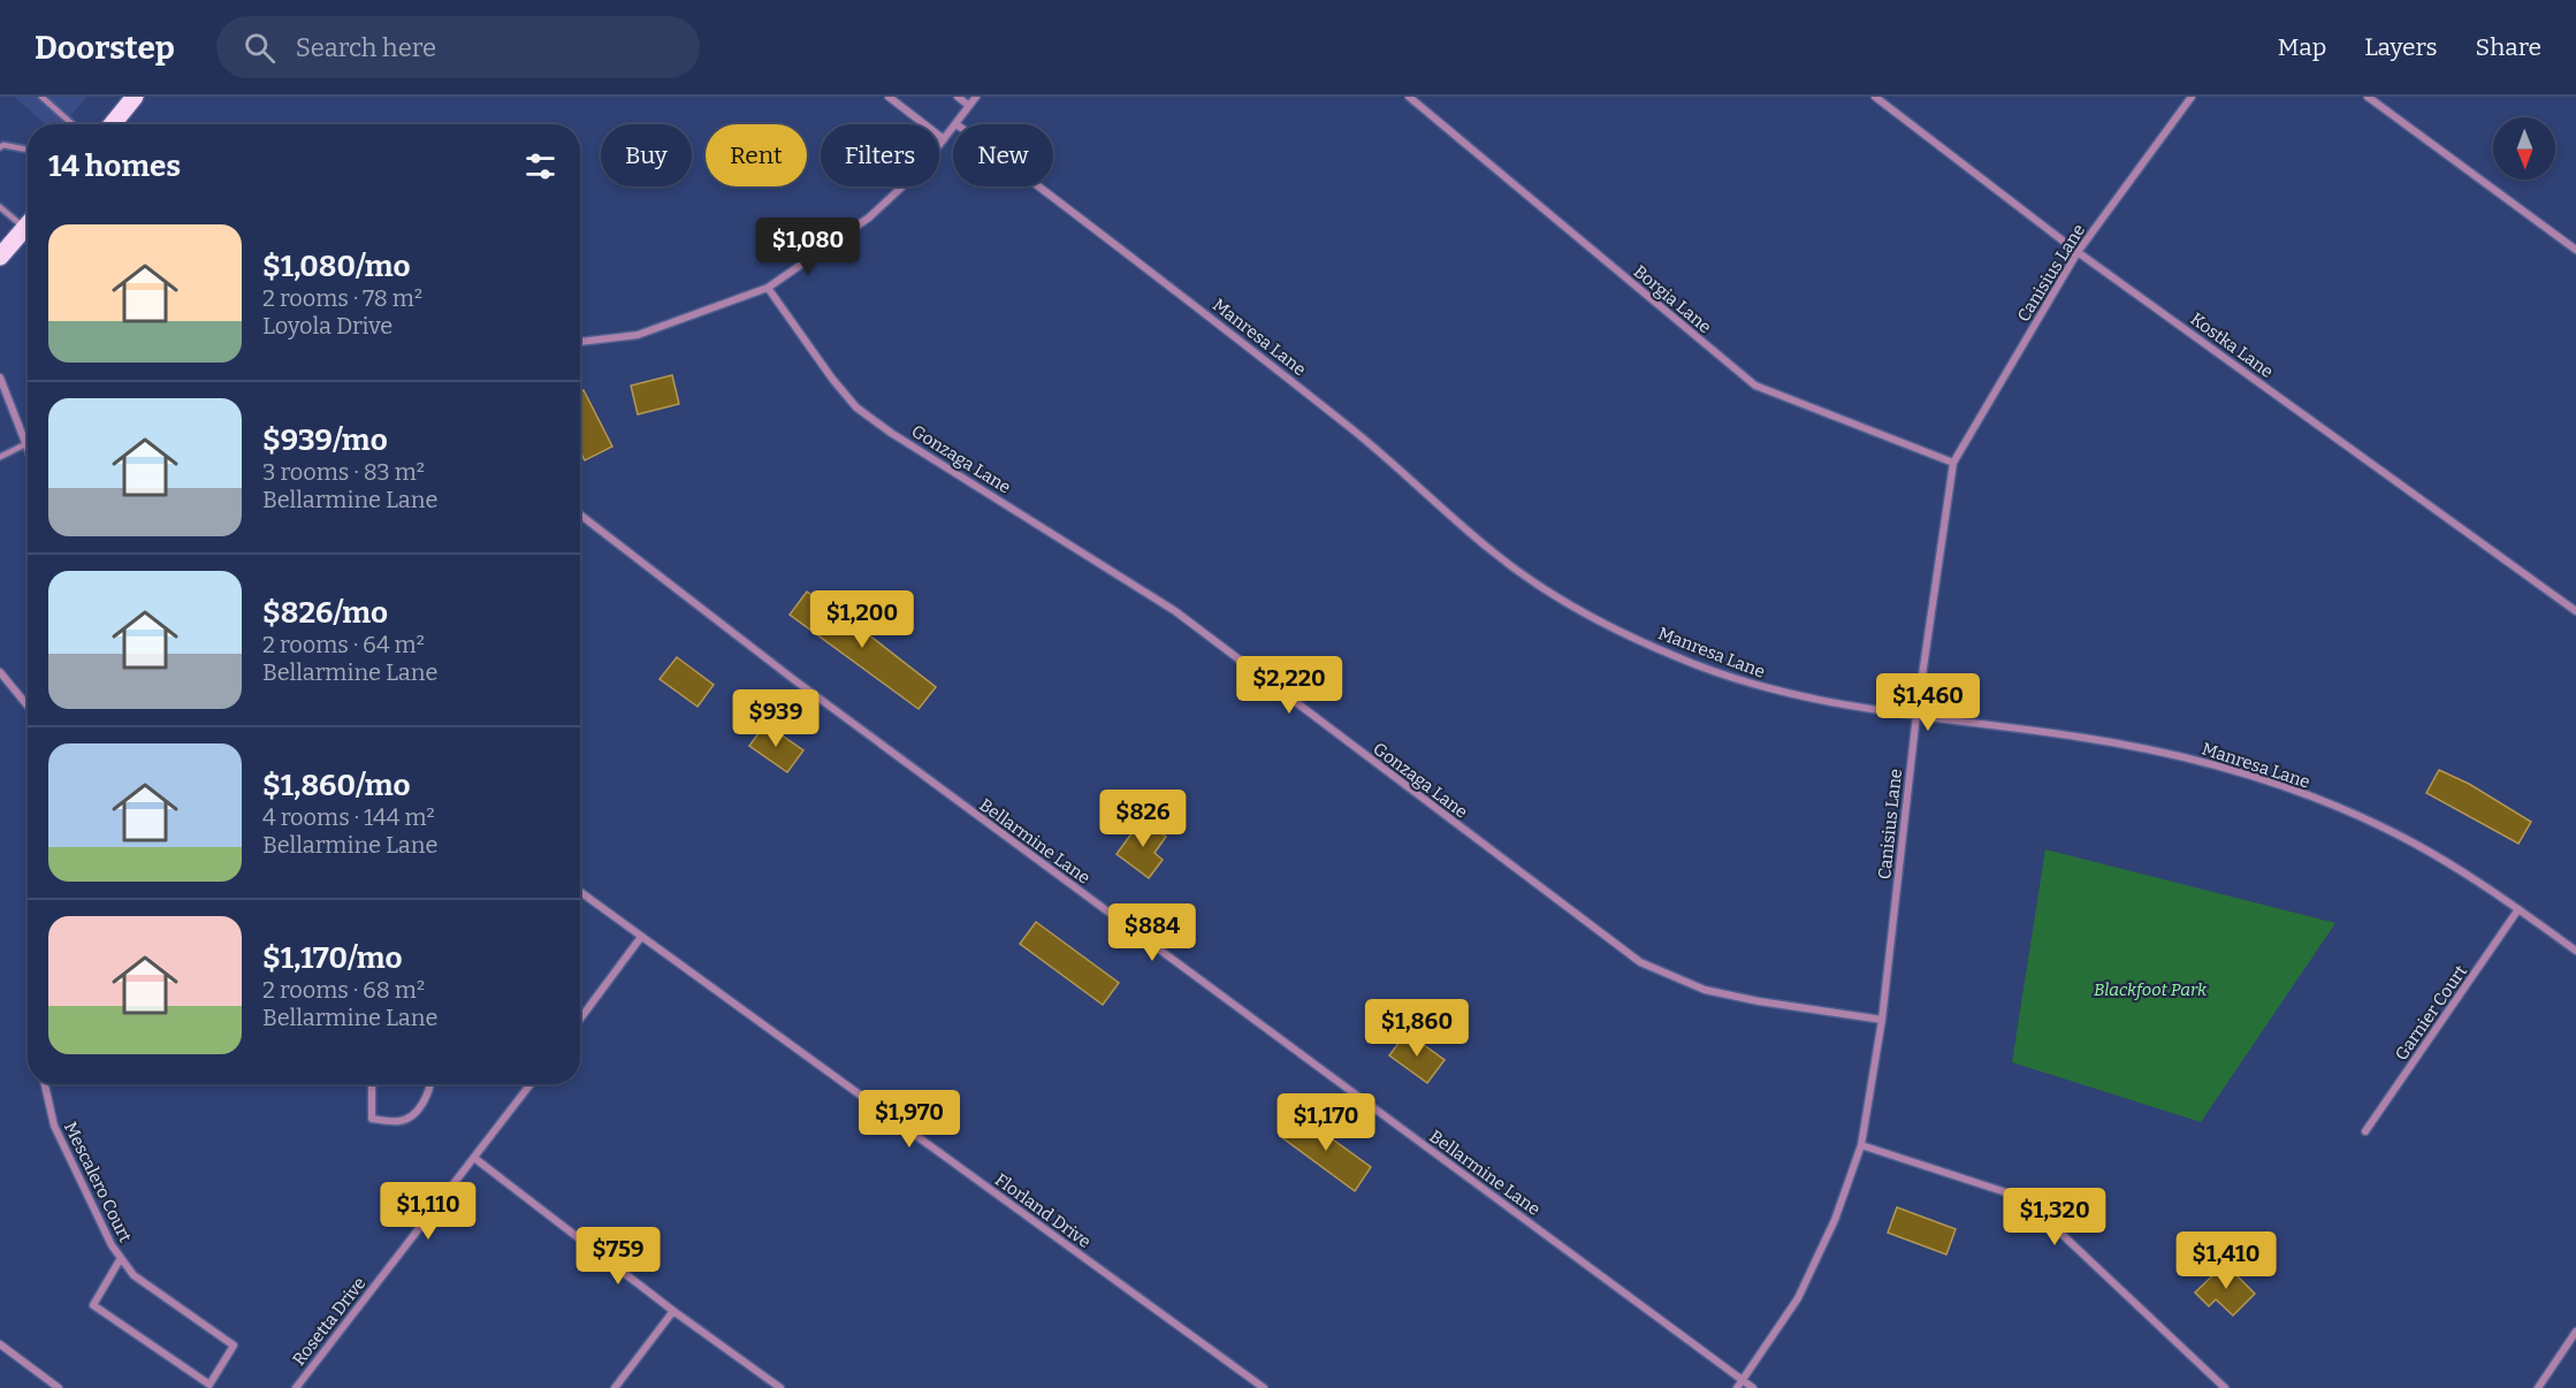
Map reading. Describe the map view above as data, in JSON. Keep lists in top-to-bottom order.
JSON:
{
  "streets": {
    "street": [
      "Canisius Lane",
      "Borgia Lane",
      "Manresa Lane",
      "Kostka Lane",
      "Gonzaga Lane",
      "Bellarmine Lane",
      "Garnier Court",
      "Mescalero Court",
      "Florland Drive",
      "Rosetta Drive"
    ]
  },
  "crossings": [
    ["Canisius Lane", "Borgia Lane"],
    ["Canisius Lane", "Manresa Lane"],
    ["Canisius Lane", "Kostka Lane"],
    ["Canisius Lane", "Gonzaga Lane"],
    ["Canisius Lane", "Bellarmine Lane"],
    ["Manresa Lane", "Garnier Court"]
  ],
  "parks": ["Blackfoot Park"],
  "north": "bottom",
  "page": {
    "header": "Doorstep",
    "search": "Search here",
    "nav": ["Map", "Layers", "Share"],
    "chip": [
      "Buy",
      "Rent",
      "Filters",
      "New"
    ],
    "heading": "14 homes",
    "list": [
      {
        "name": "$1,080/mo",
        "note": "2 rooms · 78 m² · Loyola Drive"
      },
      {
        "name": "$939/mo",
        "note": "3 rooms · 83 m² · Bellarmine Lane"
      },
      {
        "name": "$826/mo",
        "note": "2 rooms · 64 m² · Bellarmine Lane"
      },
      {
        "name": "$1,860/mo",
        "note": "4 rooms · 144 m² · Bellarmine Lane"
      },
      {
        "name": "$1,170/mo",
        "note": "2 rooms · 68 m² · Bellarmine Lane"
      }
    ],
    "price": [
      "$1,080",
      "$1,200",
      "$2,220",
      "$1,460",
      "$939",
      "$826",
      "$884",
      "$1,860",
      "$1,970",
      "$1,170",
      "$1,110",
      "$1,320",
      "$759",
      "$1,410"
    ]
  }
}
